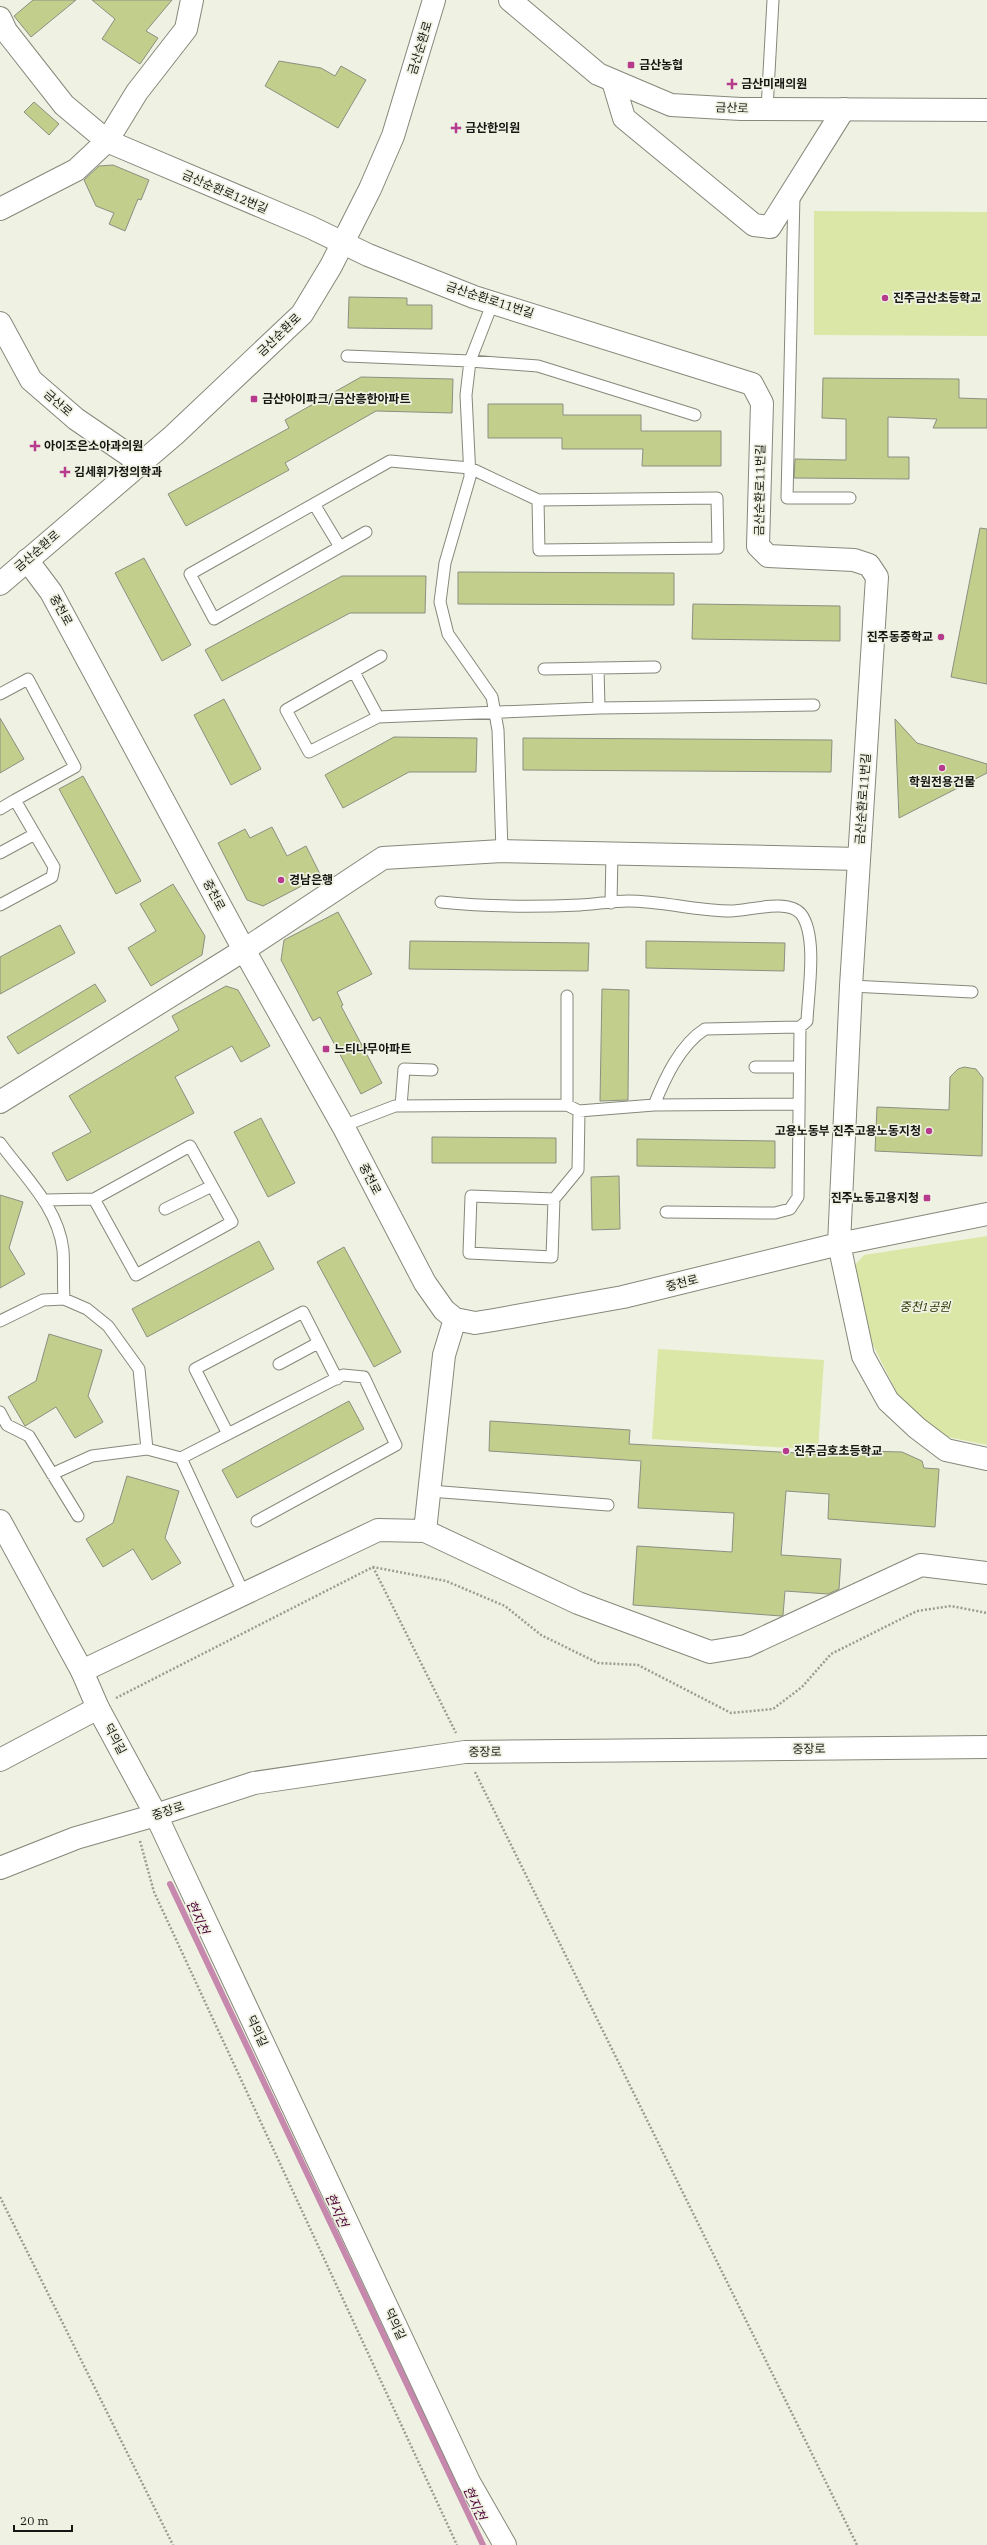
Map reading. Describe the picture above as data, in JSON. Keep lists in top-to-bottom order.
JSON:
{
  "streets": {
    "street": [
      "금산순환로",
      "금산로",
      "금산순환로12번길",
      "금산순환로11번길",
      "중천로",
      "덕의길",
      "중장로"
    ]
  },
  "crossings": [
    ["금산순환로", "금산로"],
    ["금산순환로", "금산순환로12번길"],
    ["금산순환로", "금산순환로11번길"],
    ["금산순환로", "중천로"],
    ["금산순환로12번길", "금산순환로11번길"],
    ["금산순환로11번길", "중천로"],
    ["덕의길", "중장로"]
  ],
  "water": ["현지천"],
  "parks": ["중천1공원"],
  "places": {
    "transit": [
      "금산농협",
      "금산아이파크/금산흥한아파트",
      "느티나무아파트",
      "진주노동고용지청"
    ],
    "health": [
      "금산미래의원",
      "금산한의원",
      "아이조은소아과의원",
      "김세휘가정의학과"
    ],
    "other": [
      "진주금산초등학교",
      "진주동중학교",
      "학원전용건물",
      "경남은행",
      "고용노동부 진주고용노동지청",
      "진주금호초등학교"
    ]
  },
  "scale_bar": "20 m"
}
